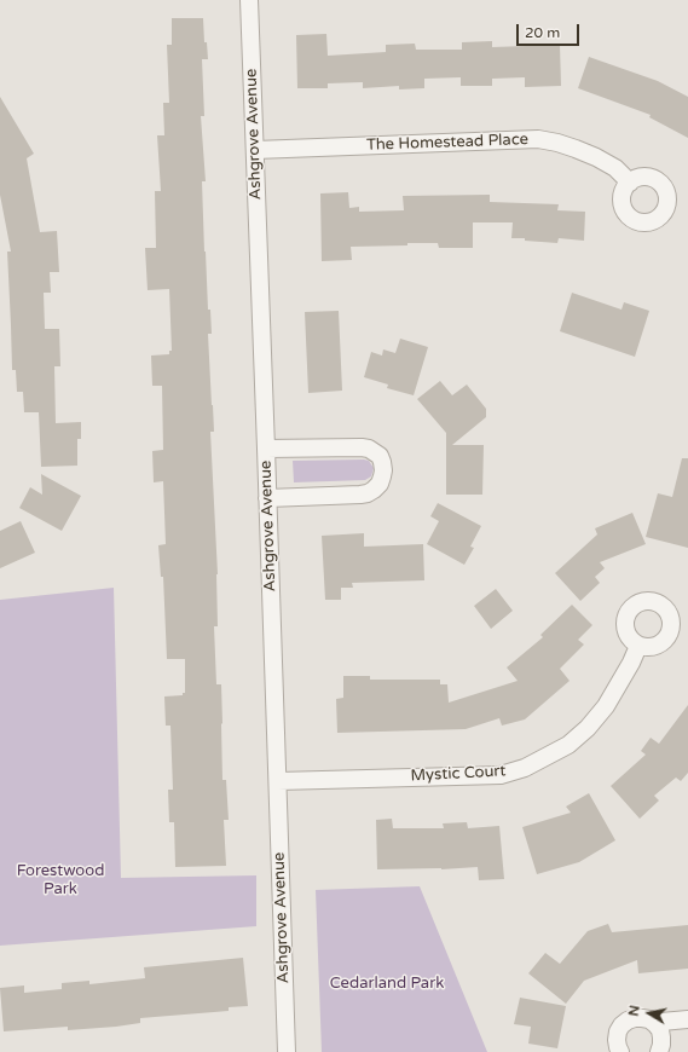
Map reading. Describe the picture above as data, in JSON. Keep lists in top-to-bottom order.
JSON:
{
  "streets": {
    "street": ["Ashgrove Avenue", "The Homestead Place", "Mystic Court"]
  },
  "crossings": [
    ["Ashgrove Avenue", "The Homestead Place"],
    ["Ashgrove Avenue", "Mystic Court"]
  ],
  "parks": ["Forestwood Park", "Cedarland Park"],
  "scale_bar": "20 m",
  "north": "left"
}
